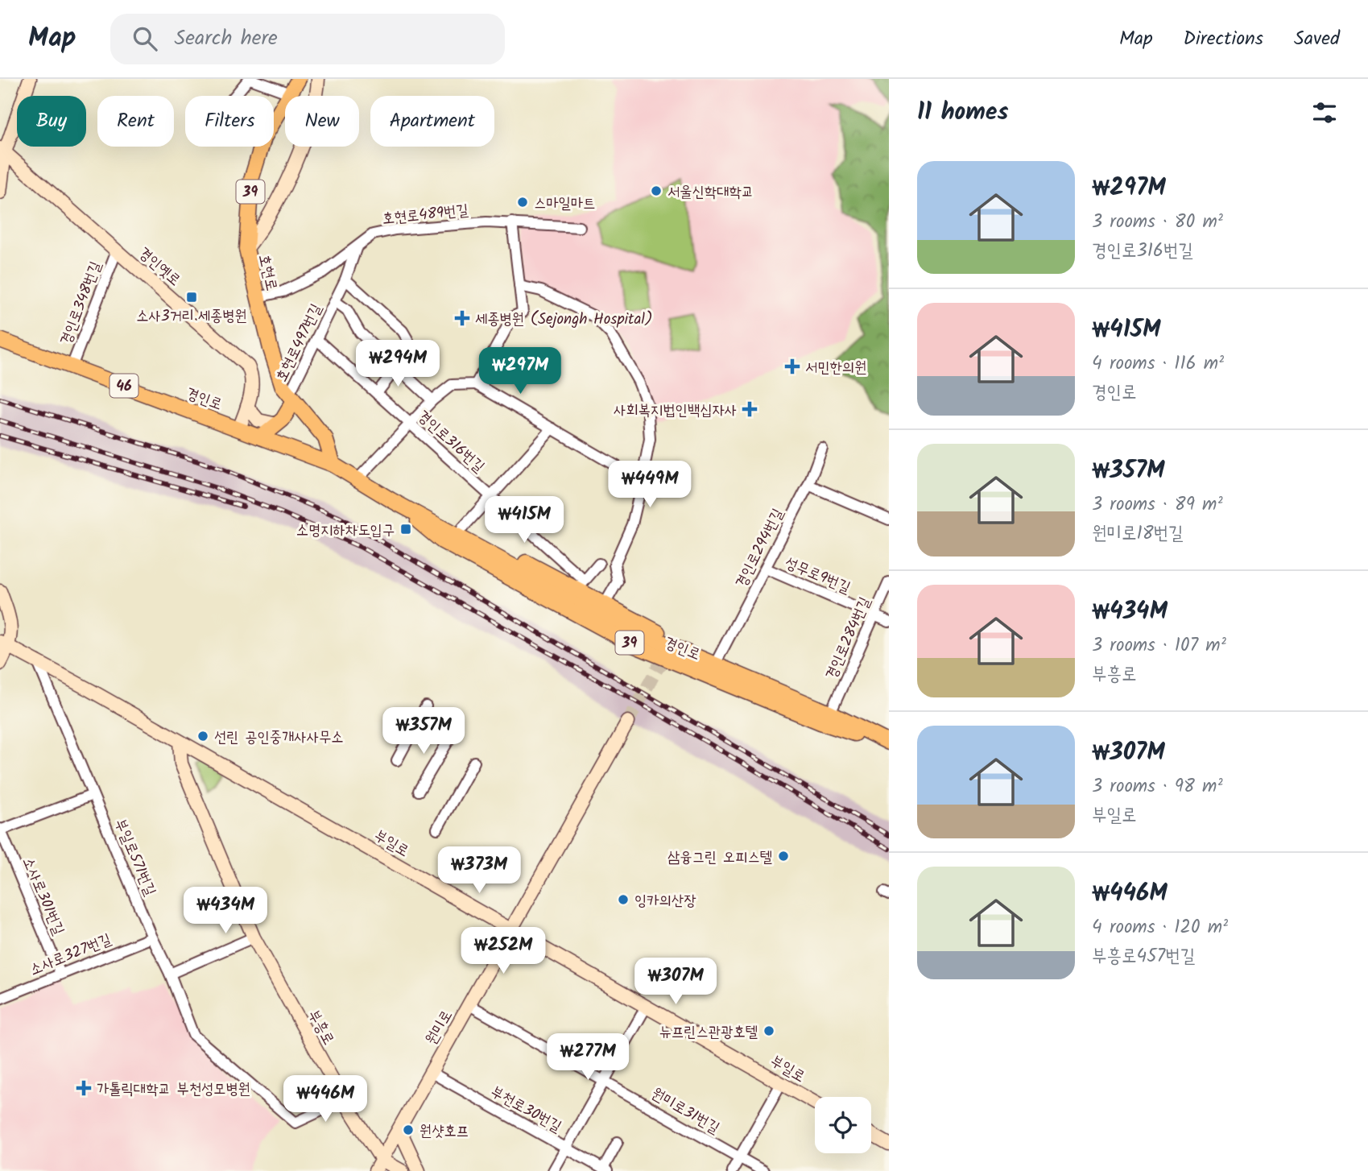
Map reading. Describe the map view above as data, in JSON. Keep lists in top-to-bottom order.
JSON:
{
  "streets": {
    "main road": [
      "39",
      "호현로",
      "46",
      "경인로"
    ],
    "street": [
      "호현로489번길",
      "경인옛로",
      "경인로348번길",
      "호현로497번길",
      "경인로316번길",
      "경인로294번길",
      "성무로9번길",
      "경인로284번길",
      "부일로",
      "부일로571번길",
      "소사로301번길",
      "소사로327번길",
      "부흥로",
      "원미로",
      "부천로30번길",
      "원미로31번길"
    ]
  },
  "crossings": [
    ["호현로489번길", "호현로"],
    ["호현로489번길", "호현로497번길"],
    ["경인옛로", "경인로348번길"],
    ["경인옛로", "경인로"],
    ["호현로", "호현로497번길"],
    ["호현로", "경인로"],
    ["경인로348번길", "경인로"],
    ["호현로497번길", "경인로316번길"],
    ["경인로", "경인로316번길"],
    ["경인로", "경인로294번길"],
    ["경인로", "경인로284번길"],
    ["경인로294번길", "성무로9번길"],
    ["성무로9번길", "경인로284번길"],
    ["부일로", "부일로571번길"],
    ["부일로", "부흥로"],
    ["부일로", "원미로"],
    ["부일로571번길", "소사로327번길"],
    ["부일로571번길", "부흥로"],
    ["소사로301번길", "소사로327번길"],
    ["부흥로", "원미로"],
    ["원미로", "부천로30번길"],
    ["원미로", "원미로31번길"]
  ],
  "places": {
    "other": [
      "서울신학대학교",
      "스마일마트",
      "선린 공인중개사사무소",
      "삼융그린 오피스텔",
      "잉카의산장",
      "뉴프린스관광호텔",
      "원샷호프"
    ],
    "transit": ["소사3거리.세종병원", "소명지하차도입구"],
    "health": [
      "세종병원 (Sejongh Hospital)",
      "서민한의원",
      "사회복지법인백십자사",
      "가톨릭대학교 부천성모병원"
    ]
  },
  "page": {
    "header": "Map",
    "search": "Search here",
    "nav": ["Map", "Directions", "Saved"],
    "heading": "11 homes",
    "chip": [
      "Buy",
      "Rent",
      "Filters",
      "New",
      "Apartment"
    ],
    "list": [
      {
        "name": "₩297M",
        "note": "3 rooms · 80 m² · 경인로316번길"
      },
      {
        "name": "₩415M",
        "note": "4 rooms · 116 m² · 경인로"
      },
      {
        "name": "₩357M",
        "note": "3 rooms · 89 m² · 원미로18번길"
      },
      {
        "name": "₩434M",
        "note": "3 rooms · 107 m² · 부흥로"
      },
      {
        "name": "₩307M",
        "note": "3 rooms · 98 m² · 부일로"
      },
      {
        "name": "₩446M",
        "note": "4 rooms · 120 m² · 부흥로457번길"
      }
    ],
    "price": [
      "₩294M",
      "₩297M",
      "₩449M",
      "₩415M",
      "₩357M",
      "₩373M",
      "₩434M",
      "₩252M",
      "₩307M",
      "₩277M",
      "₩446M"
    ]
  }
}
